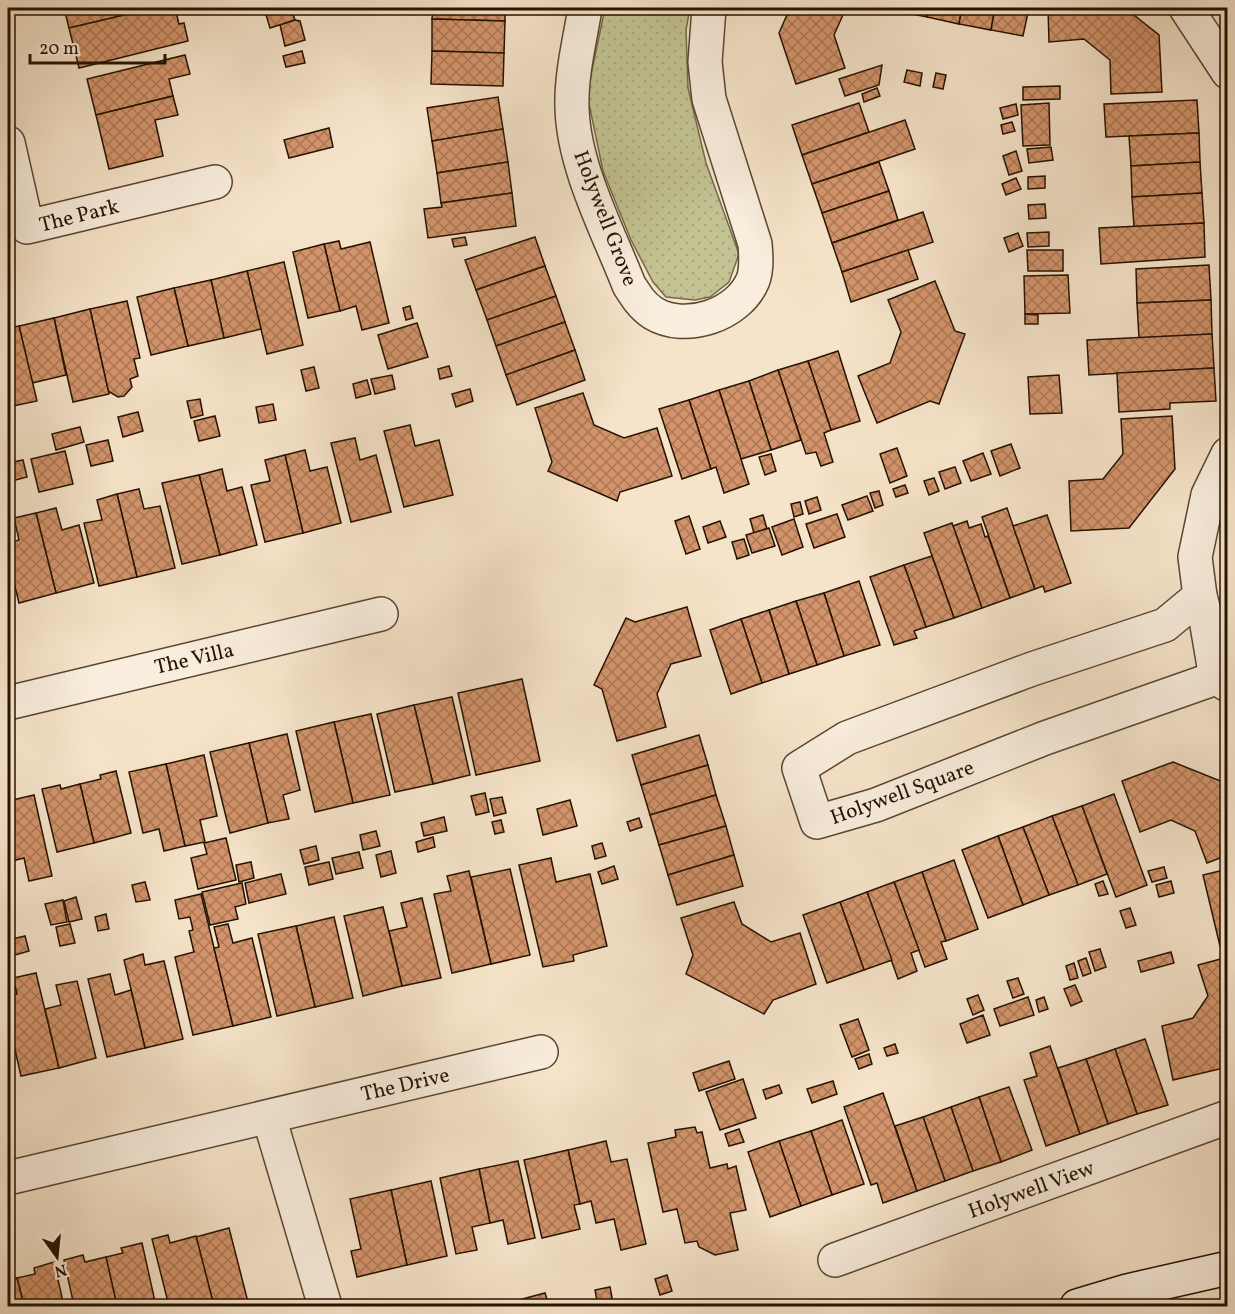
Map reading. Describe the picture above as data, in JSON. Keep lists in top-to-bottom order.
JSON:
{
  "streets": {
    "street": [
      "The Park",
      "Holywell Grove",
      "The Villa",
      "Holywell Square",
      "The Drive",
      "Holywell View"
    ]
  },
  "scale_bar": "20 m",
  "north": "bottom"
}
